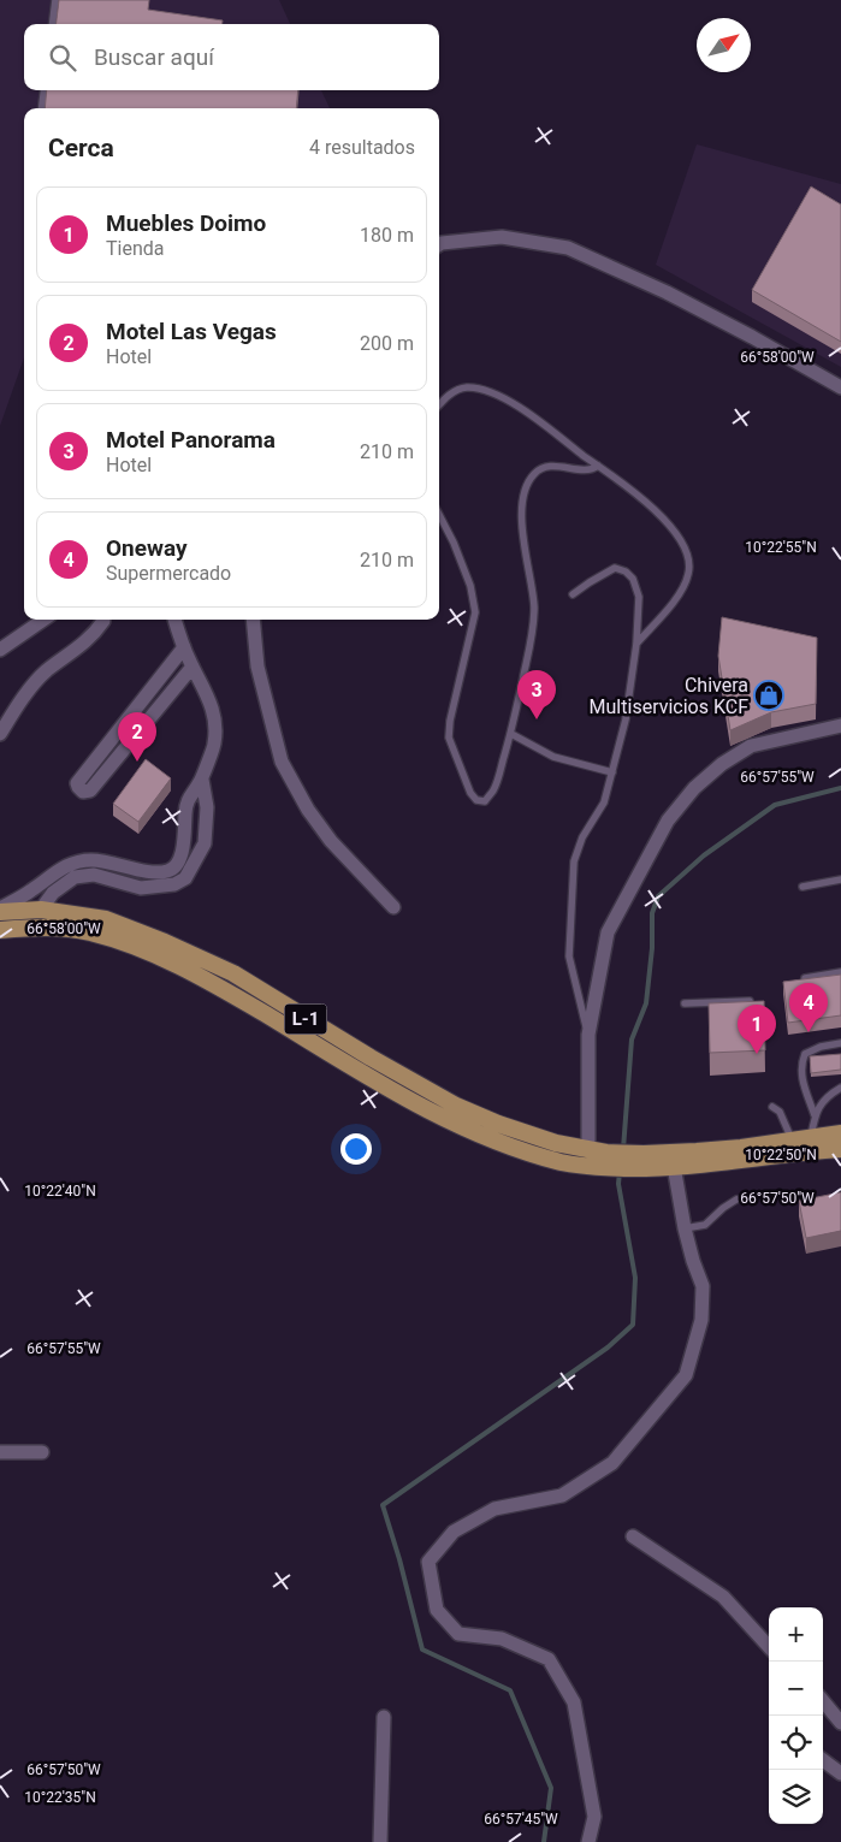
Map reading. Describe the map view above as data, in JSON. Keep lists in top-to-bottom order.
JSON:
{
  "streets": {
    "main road": ["L-1"]
  },
  "places": {
    "shop": ["Chivera Multiservicios KCF"]
  },
  "north": "top right",
  "page": {
    "search": "Buscar aquí",
    "heading": ["Cerca", "4 resultados"],
    "list": [
      {
        "mark": "1",
        "name": "Muebles Doimo",
        "note": "Tienda",
        "value": "180 m"
      },
      {
        "mark": "2",
        "name": "Motel Las Vegas",
        "note": "Hotel",
        "value": "200 m"
      },
      {
        "mark": "3",
        "name": "Motel Panorama",
        "note": "Hotel",
        "value": "210 m"
      },
      {
        "mark": "4",
        "name": "Oneway",
        "note": "Supermercado",
        "value": "210 m"
      }
    ],
    "pins": [
      "3",
      "2",
      "4",
      "1"
    ],
    "map_buttons": ["+", "−"]
  },
  "coordinates": [
    "66°58'00\"W",
    "10°22'55\"N",
    "66°57'55\"W",
    "10°22'50\"N",
    "10°22'40\"N",
    "66°57'50\"W",
    "10°22'35\"N",
    "66°57'45\"W"
  ]
}
